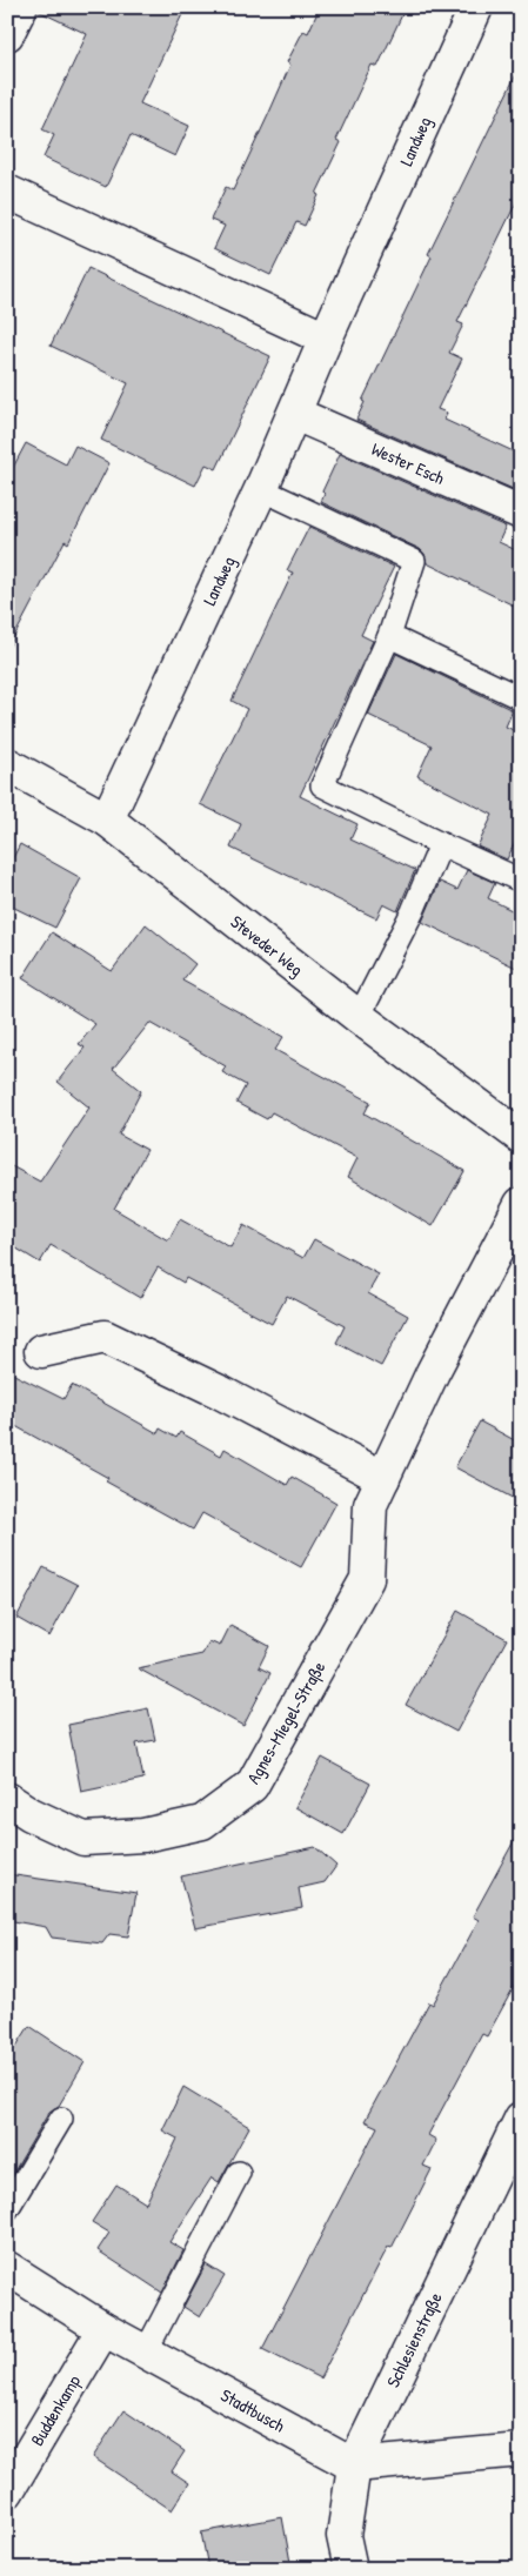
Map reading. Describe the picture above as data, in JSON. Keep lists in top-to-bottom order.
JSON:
{
  "streets": {
    "street": [
      "Landweg",
      "Wester Esch",
      "Steveder Weg",
      "Agnes-Miegel-Straße",
      "Schlesienstraße",
      "Buddenkamp",
      "Stadtbusch"
    ]
  },
  "crossings": [
    ["Landweg", "Wester Esch"],
    ["Landweg", "Steveder Weg"],
    ["Schlesienstraße", "Stadtbusch"],
    ["Buddenkamp", "Stadtbusch"]
  ]
}
